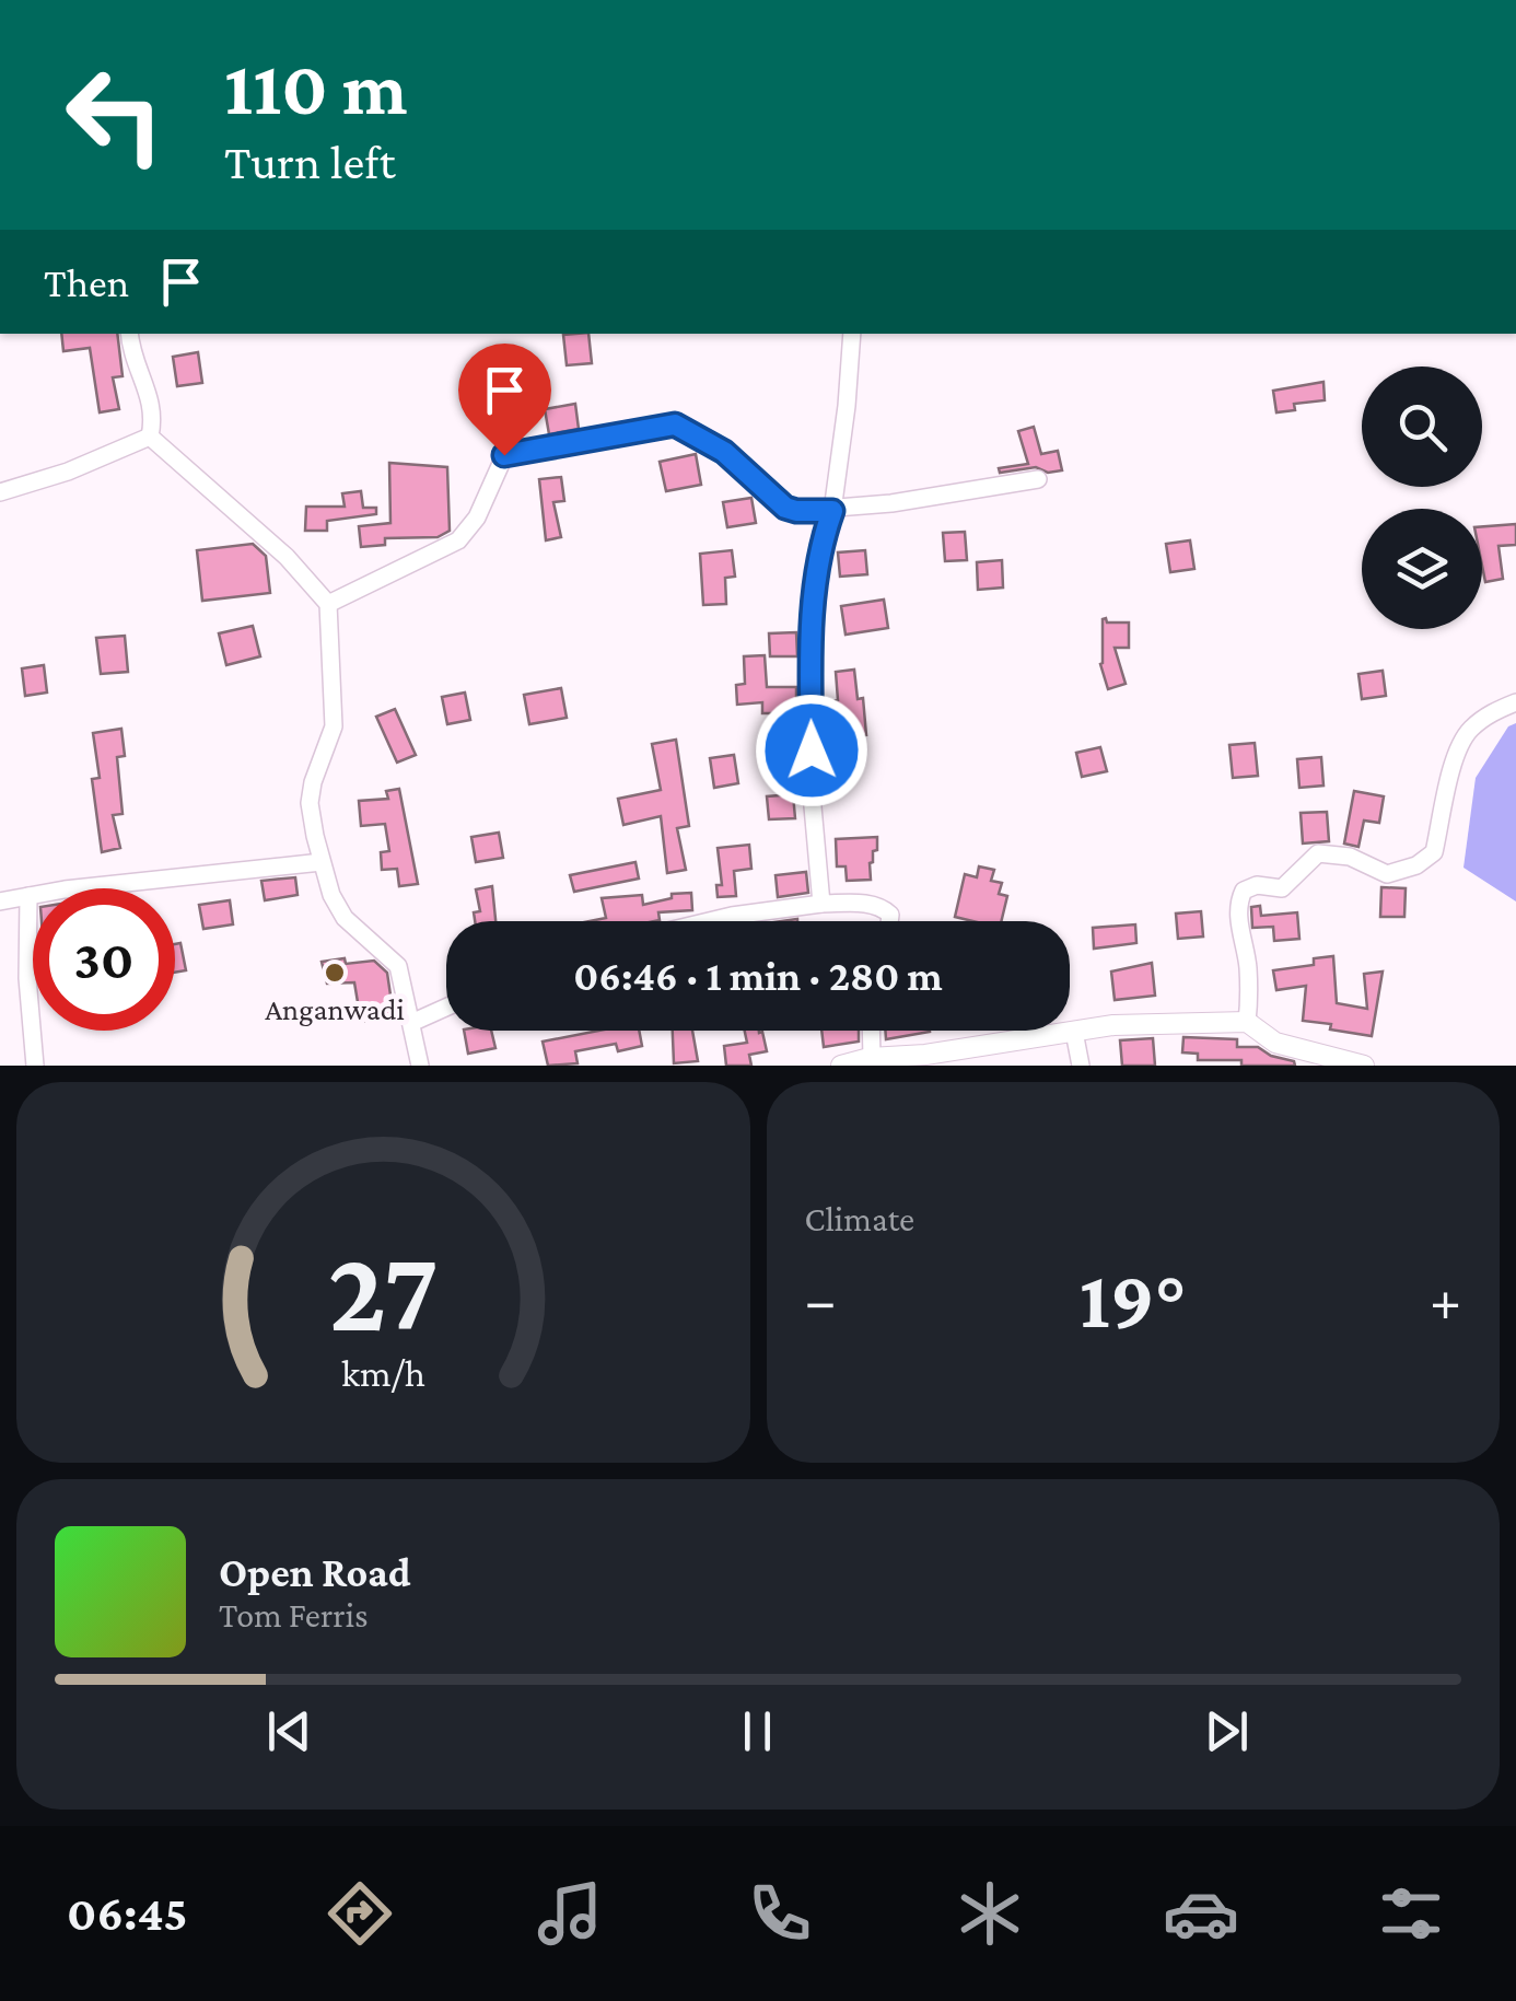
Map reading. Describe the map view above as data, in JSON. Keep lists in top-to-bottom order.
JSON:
{
  "places": ["Anganwadi"],
  "page": {
    "turn": ["110 m", "Turn left"],
    "then": "Then",
    "limit": "30",
    "trip": "06:46 · 1 min · 280 m",
    "tile": "Climate",
    "heat": ["−", "19°", "+"],
    "song": ["Open Road", "Tom Ferris"],
    "tabs": "06:45",
    "gauge": ["27", "km/h"]
  }
}
